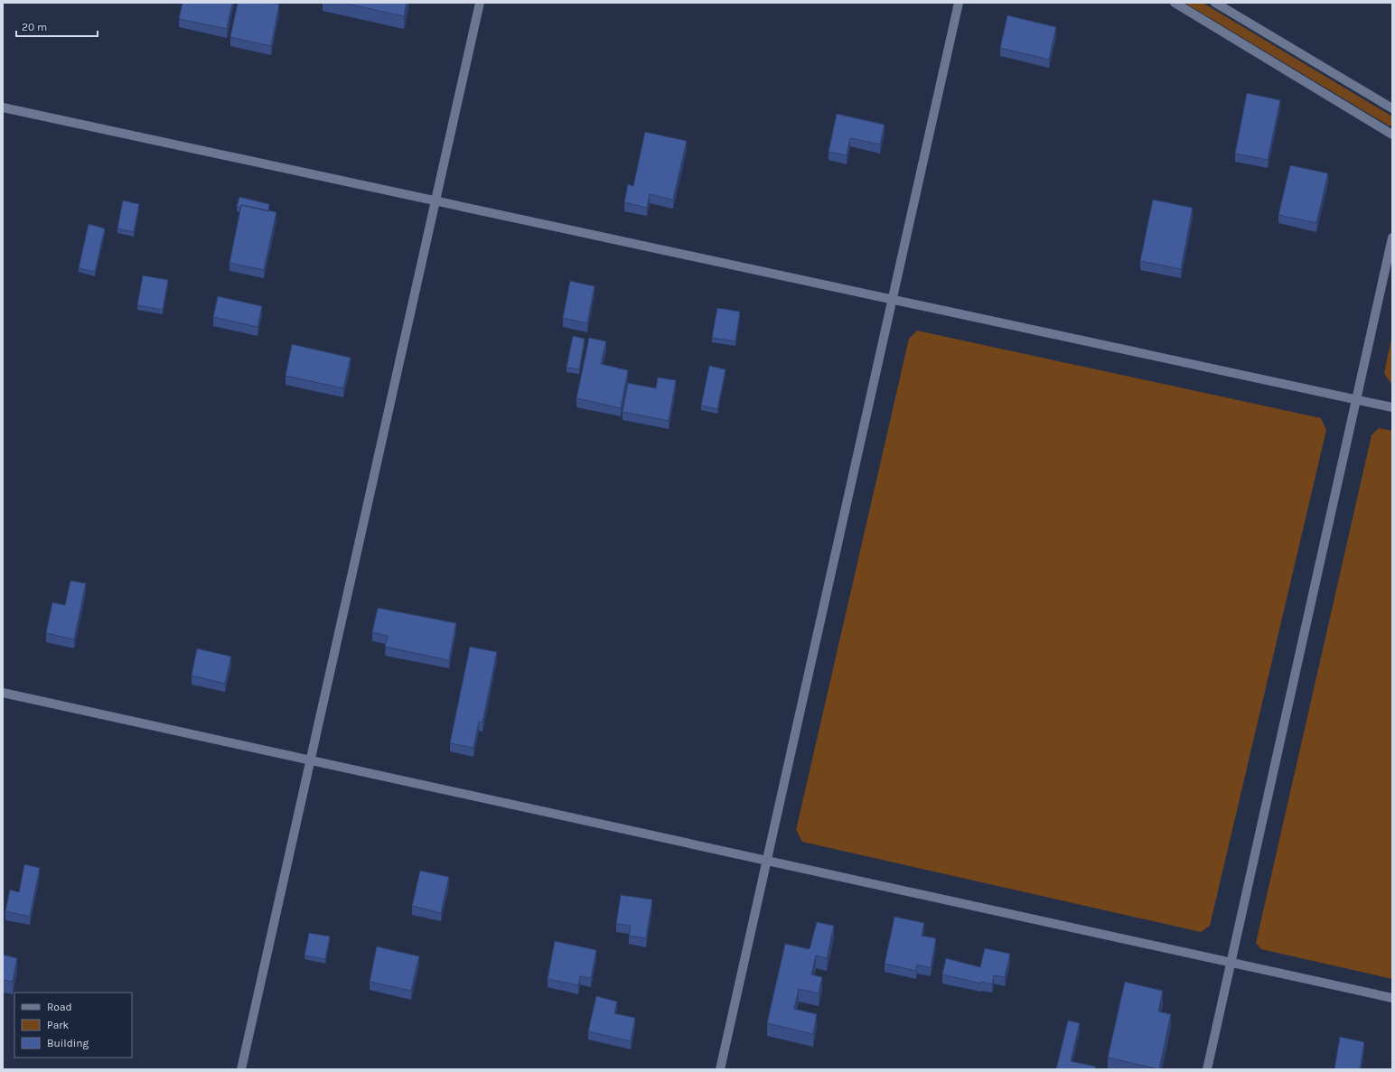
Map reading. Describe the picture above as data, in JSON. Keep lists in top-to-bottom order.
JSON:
{
  "legend": ["Road", "Park", "Building"],
  "scale_bar": "20 m"
}
